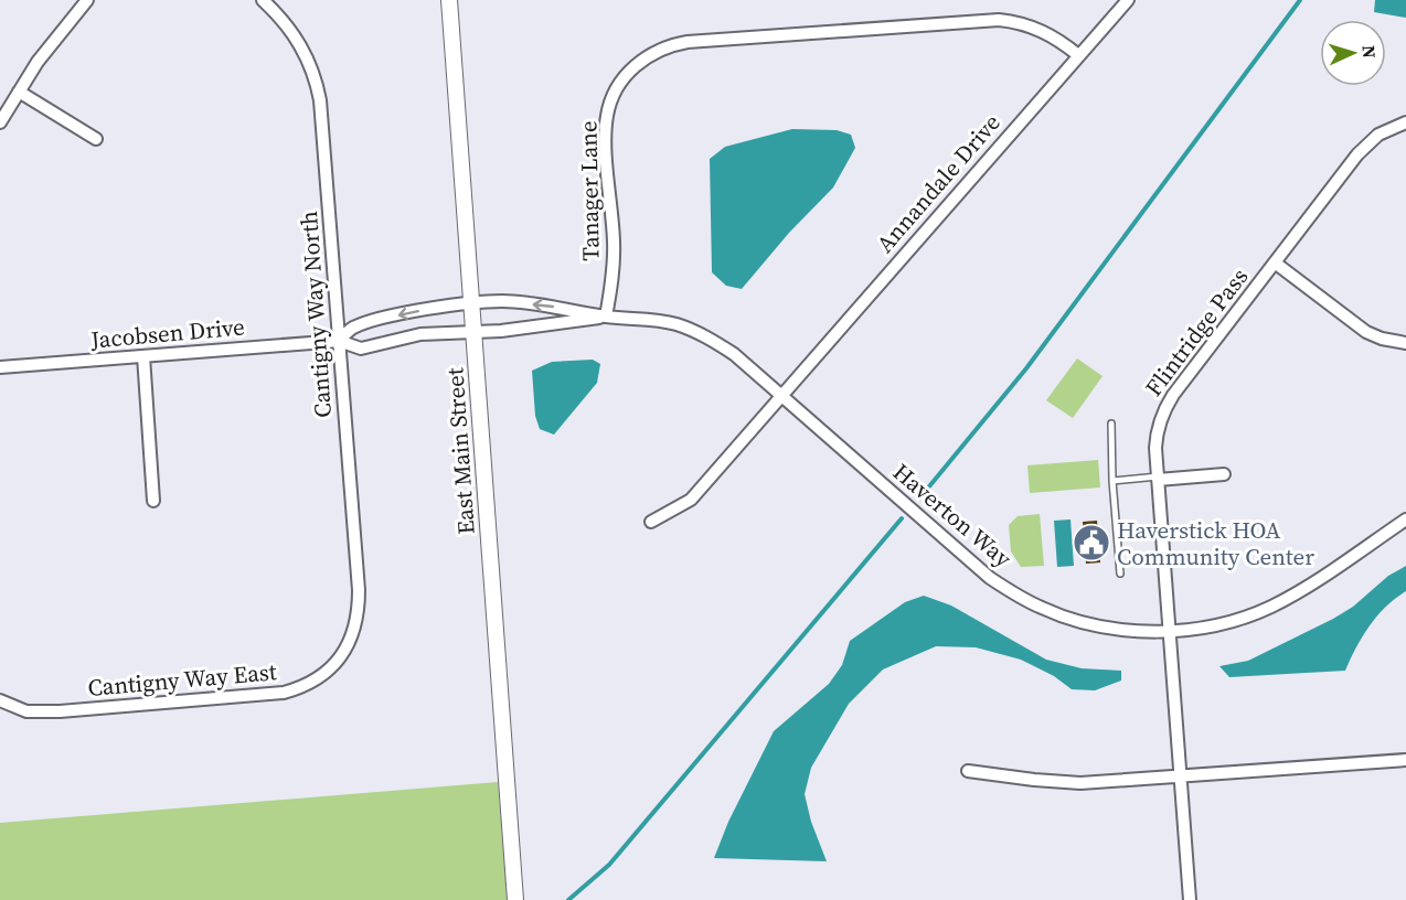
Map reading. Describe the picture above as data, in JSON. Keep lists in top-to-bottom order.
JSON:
{
  "streets": {
    "main road": ["East Main Street"],
    "street": [
      "Annandale Drive",
      "Tanager Lane",
      "Cantigny Way North",
      "Flintridge Pass",
      "Jacobsen Drive",
      "Haverton Way",
      "Cantigny Way East"
    ]
  },
  "crossings": [
    ["Annandale Drive", "Tanager Lane"],
    ["Annandale Drive", "Haverton Way"],
    ["Tanager Lane", "Haverton Way"],
    ["Cantigny Way North", "Jacobsen Drive"],
    ["Cantigny Way North", "Cantigny Way East"],
    ["Flintridge Pass", "Haverton Way"],
    ["Jacobsen Drive", "East Main Street"],
    ["Jacobsen Drive", "Haverton Way"],
    ["East Main Street", "Haverton Way"]
  ],
  "places": {
    "public building": ["Haverstick HOA Community Center"]
  },
  "north": "right"
}
